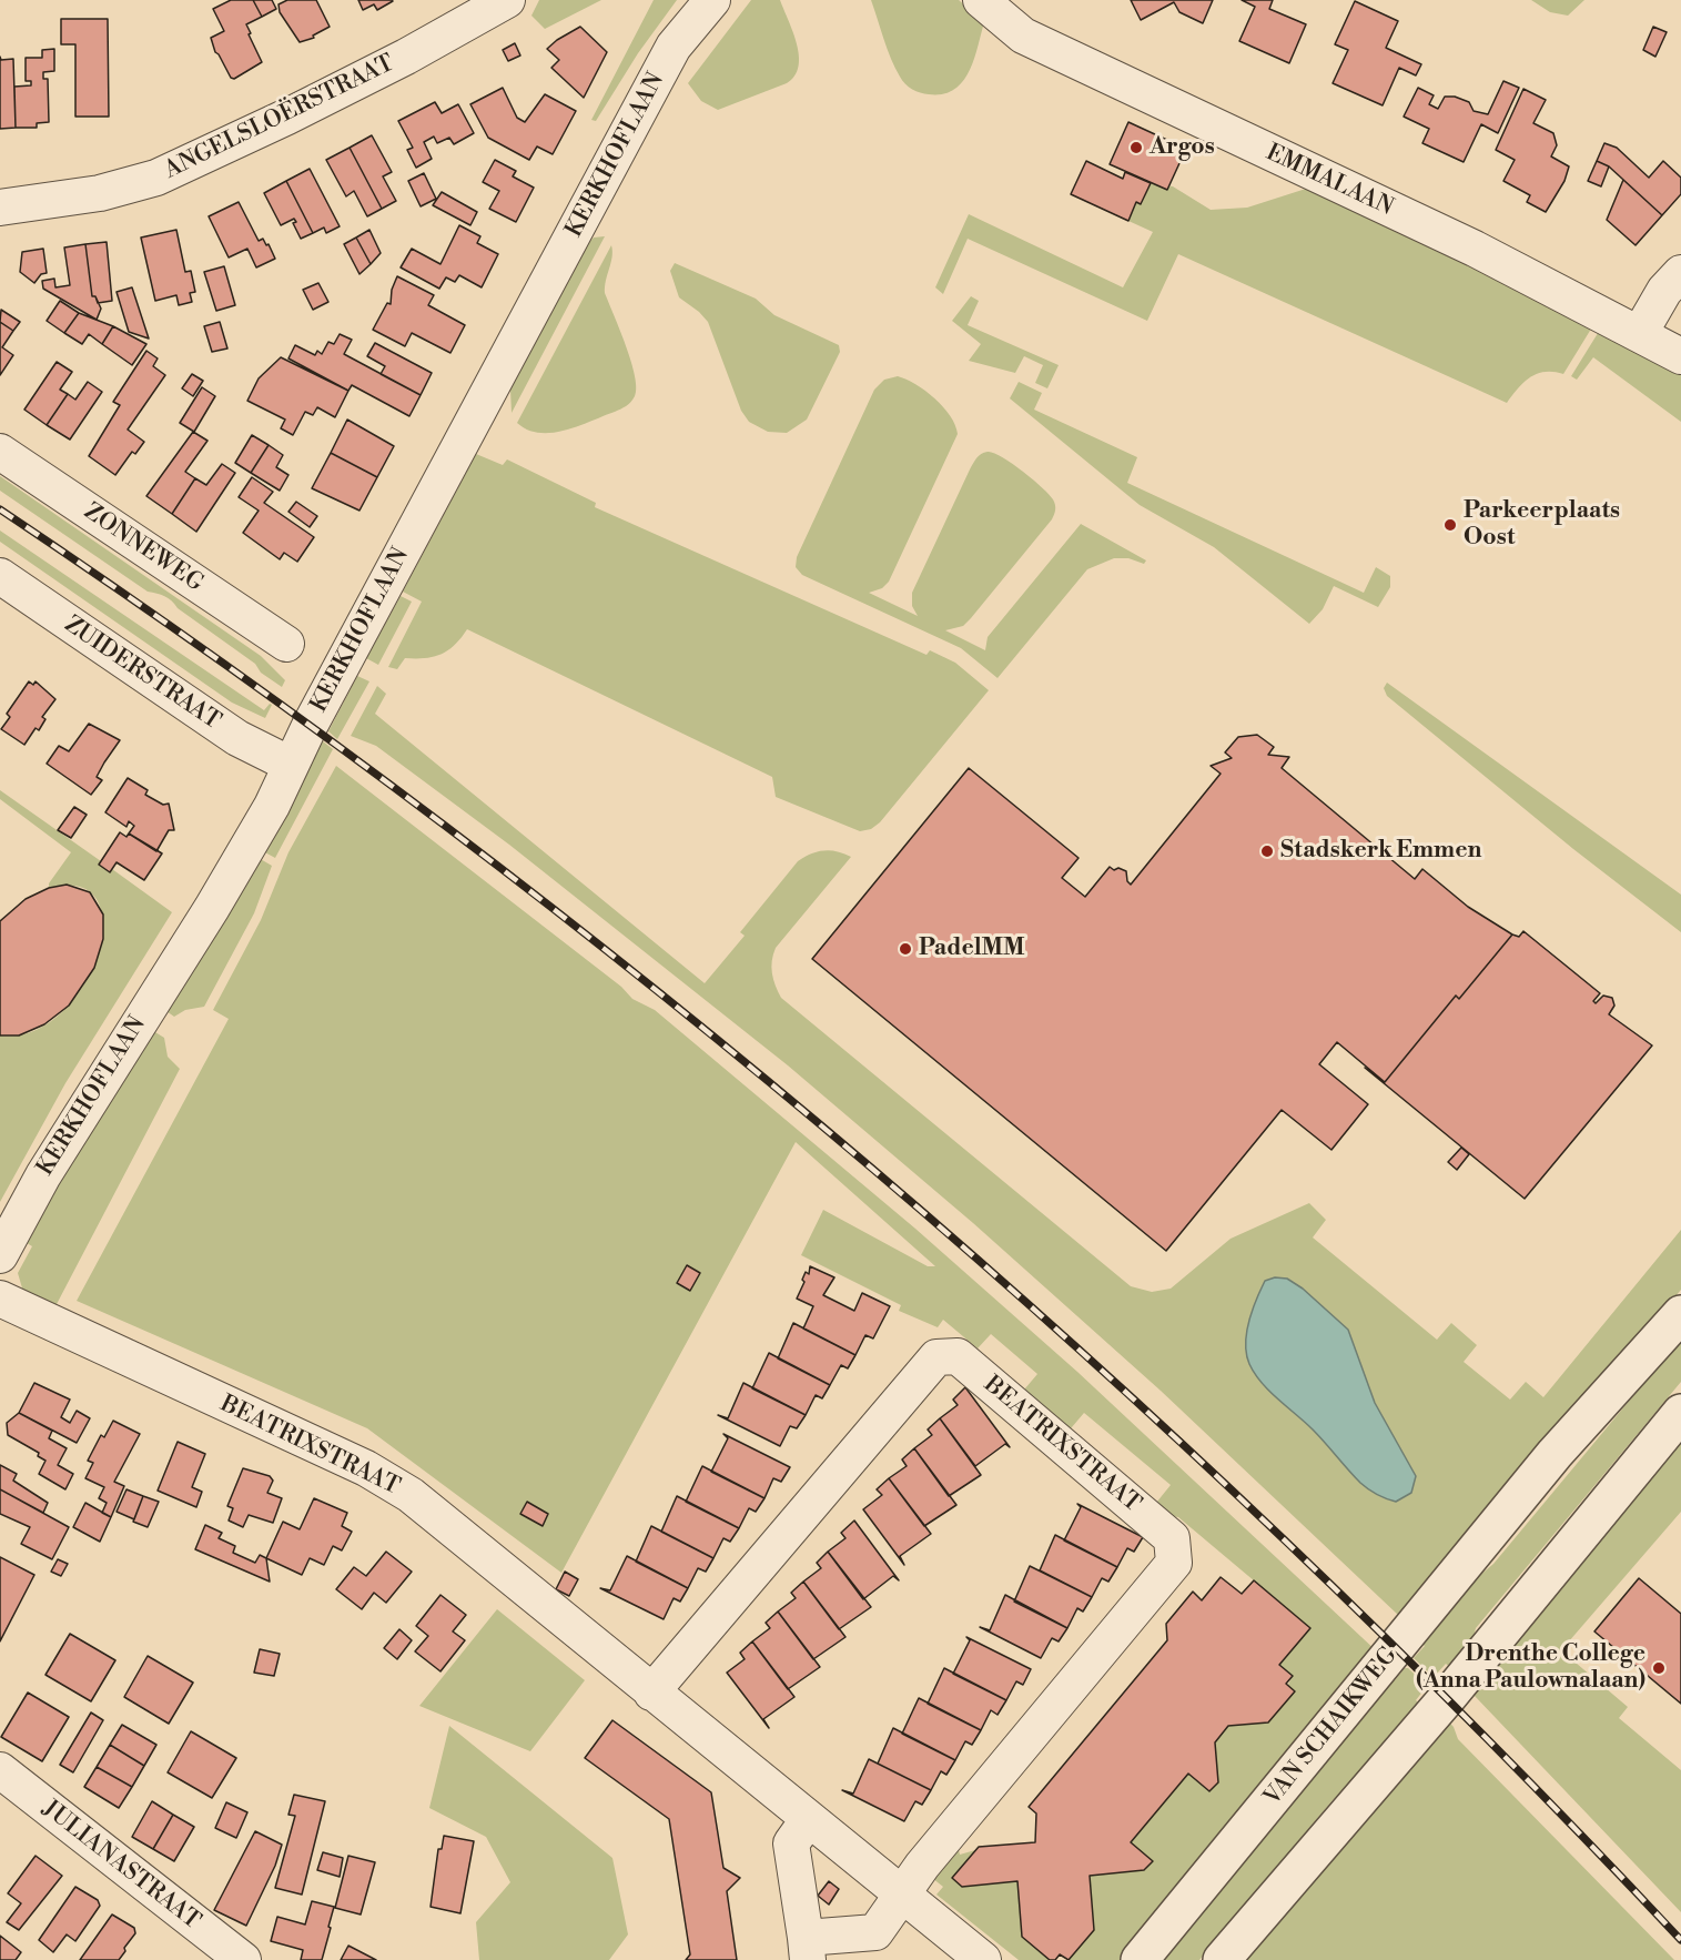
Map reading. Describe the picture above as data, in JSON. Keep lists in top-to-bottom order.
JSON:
{
  "streets": {
    "street": [
      "ANGELSLOËRSTRAAT",
      "KERKHOFLAAN",
      "EMMALAAN",
      "ZONNEWEG",
      "ZUIDERSTRAAT",
      "BEATRIXSTRAAT",
      "VAN SCHAIKWEG",
      "JULIANASTRAAT"
    ]
  },
  "crossings": [
    ["KERKHOFLAAN", "ZUIDERSTRAAT"]
  ],
  "places": [
    "Argos",
    "Parkeerplaats Oost",
    "Stadskerk Emmen",
    "PadelMM",
    "Drenthe College (Anna Paulownalaan)"
  ]
}
